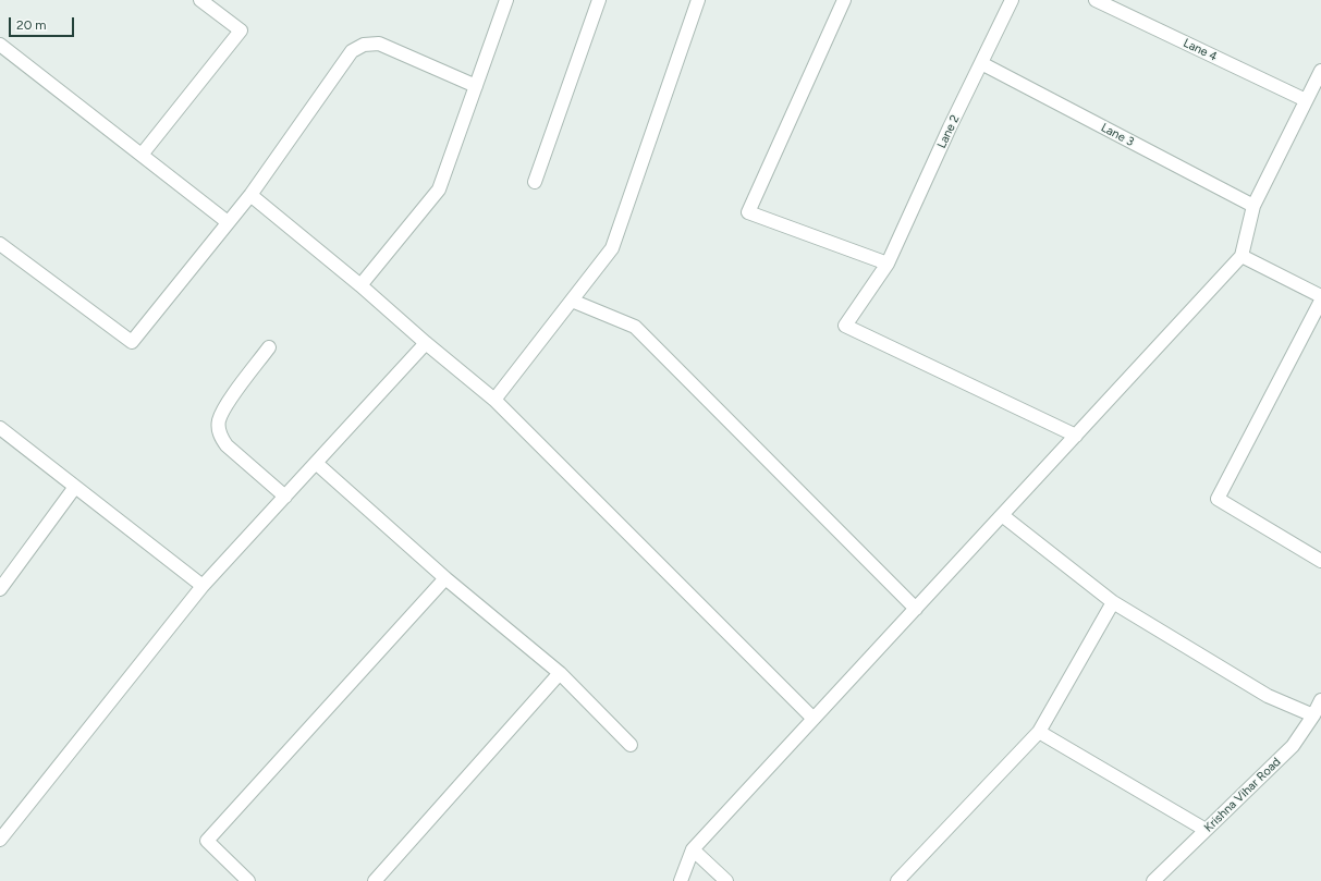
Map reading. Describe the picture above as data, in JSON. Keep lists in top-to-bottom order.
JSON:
{
  "streets": {
    "street": [
      "Lane 4",
      "Lane 2",
      "Lane 3",
      "Krishna Vihar Road"
    ]
  },
  "crossings": [
    ["Lane 2", "Lane 3"]
  ],
  "scale_bar": "20 m"
}
